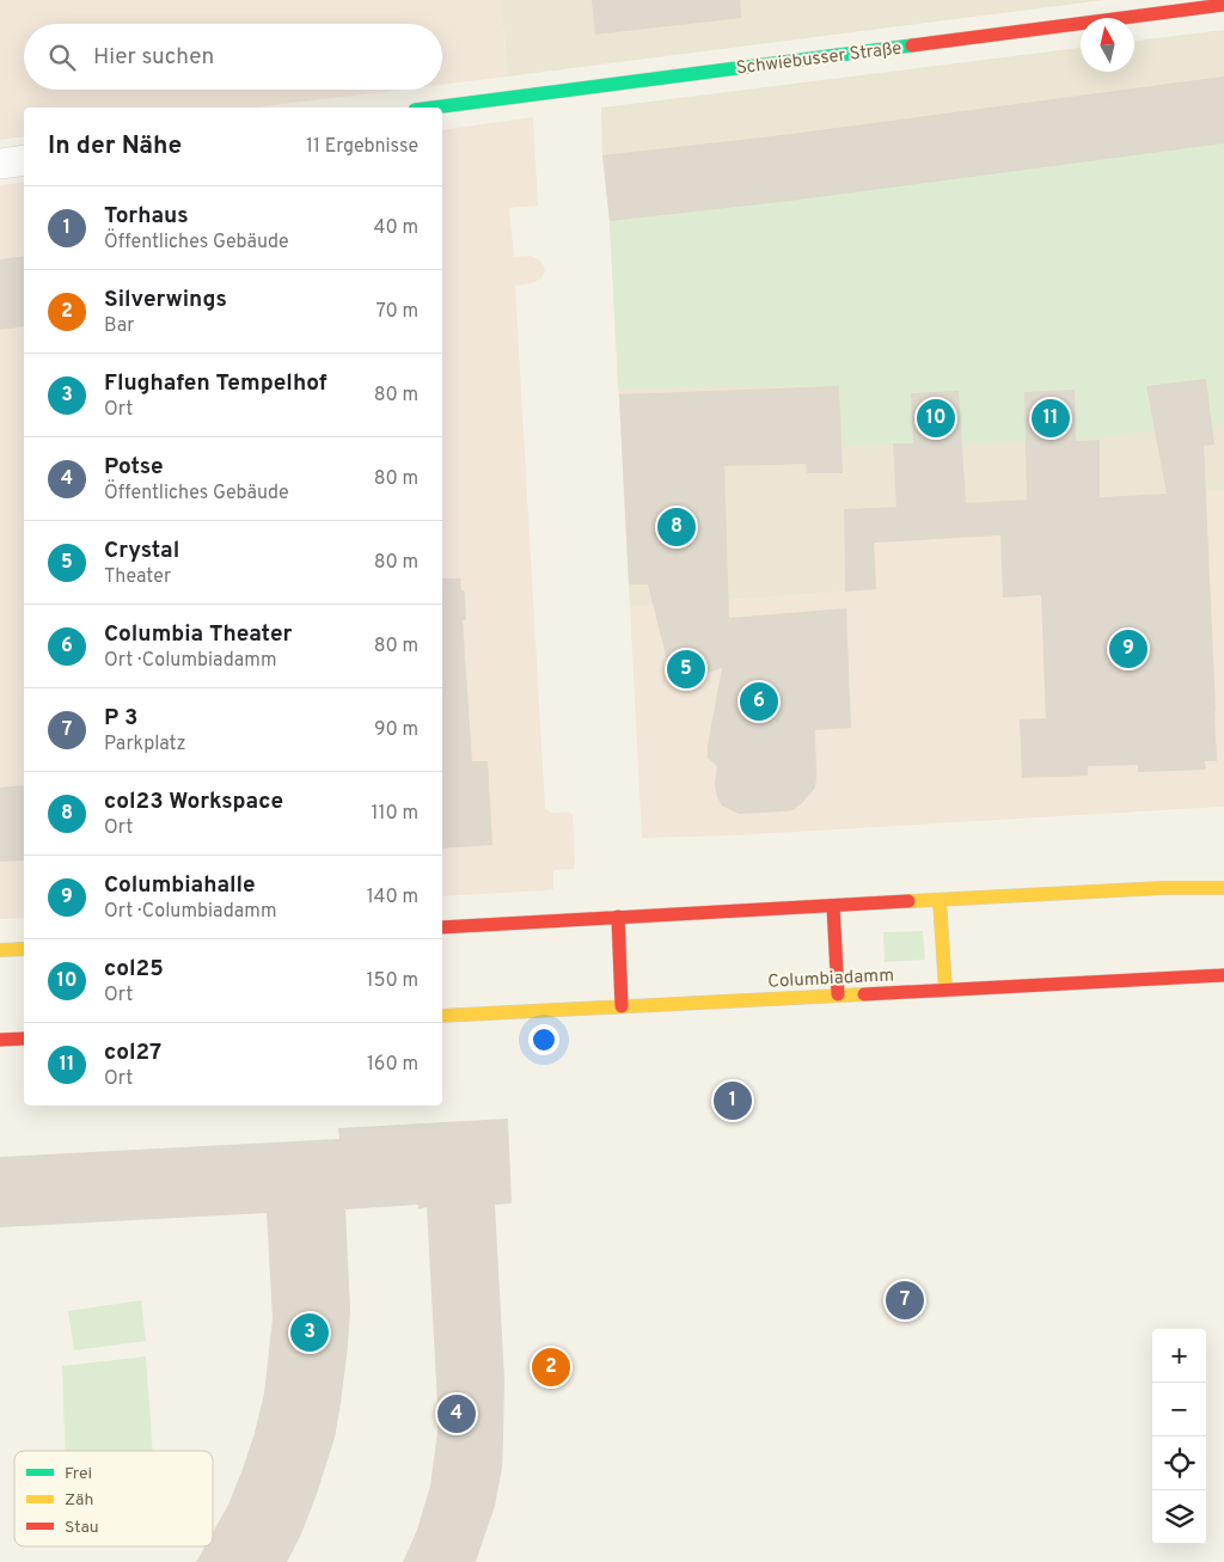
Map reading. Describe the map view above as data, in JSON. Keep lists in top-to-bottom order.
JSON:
{
  "streets": {
    "main road": ["Schwiebusser Straße", "Columbiadamm"]
  },
  "legend": ["Frei", "Zäh", "Stau"],
  "north": "top",
  "page": {
    "search": "Hier suchen",
    "heading": ["In der Nähe", "11 Ergebnisse"],
    "list": [
      {
        "mark": "1",
        "name": "Torhaus",
        "note": "Öffentliches Gebäude",
        "value": "40 m"
      },
      {
        "mark": "2",
        "name": "Silverwings",
        "note": "Bar",
        "value": "70 m"
      },
      {
        "mark": "3",
        "name": "Flughafen Tempelhof",
        "note": "Ort",
        "value": "80 m"
      },
      {
        "mark": "4",
        "name": "Potse",
        "note": "Öffentliches Gebäude",
        "value": "80 m"
      },
      {
        "mark": "5",
        "name": "Crystal",
        "note": "Theater",
        "value": "80 m"
      },
      {
        "mark": "6",
        "name": "Columbia Theater",
        "note": "Ort · Columbiadamm",
        "value": "80 m"
      },
      {
        "mark": "7",
        "name": "P 3",
        "note": "Parkplatz",
        "value": "90 m"
      },
      {
        "mark": "8",
        "name": "col23 Workspace",
        "note": "Ort",
        "value": "110 m"
      },
      {
        "mark": "9",
        "name": "Columbiahalle",
        "note": "Ort · Columbiadamm",
        "value": "140 m"
      },
      {
        "mark": "10",
        "name": "col25",
        "note": "Ort",
        "value": "150 m"
      },
      {
        "mark": "11",
        "name": "col27",
        "note": "Ort",
        "value": "160 m"
      }
    ],
    "pins": [
      "10",
      "11",
      "8",
      "9",
      "5",
      "6",
      "1",
      "7",
      "3",
      "2",
      "4"
    ],
    "map_buttons": ["+", "−"]
  }
}
